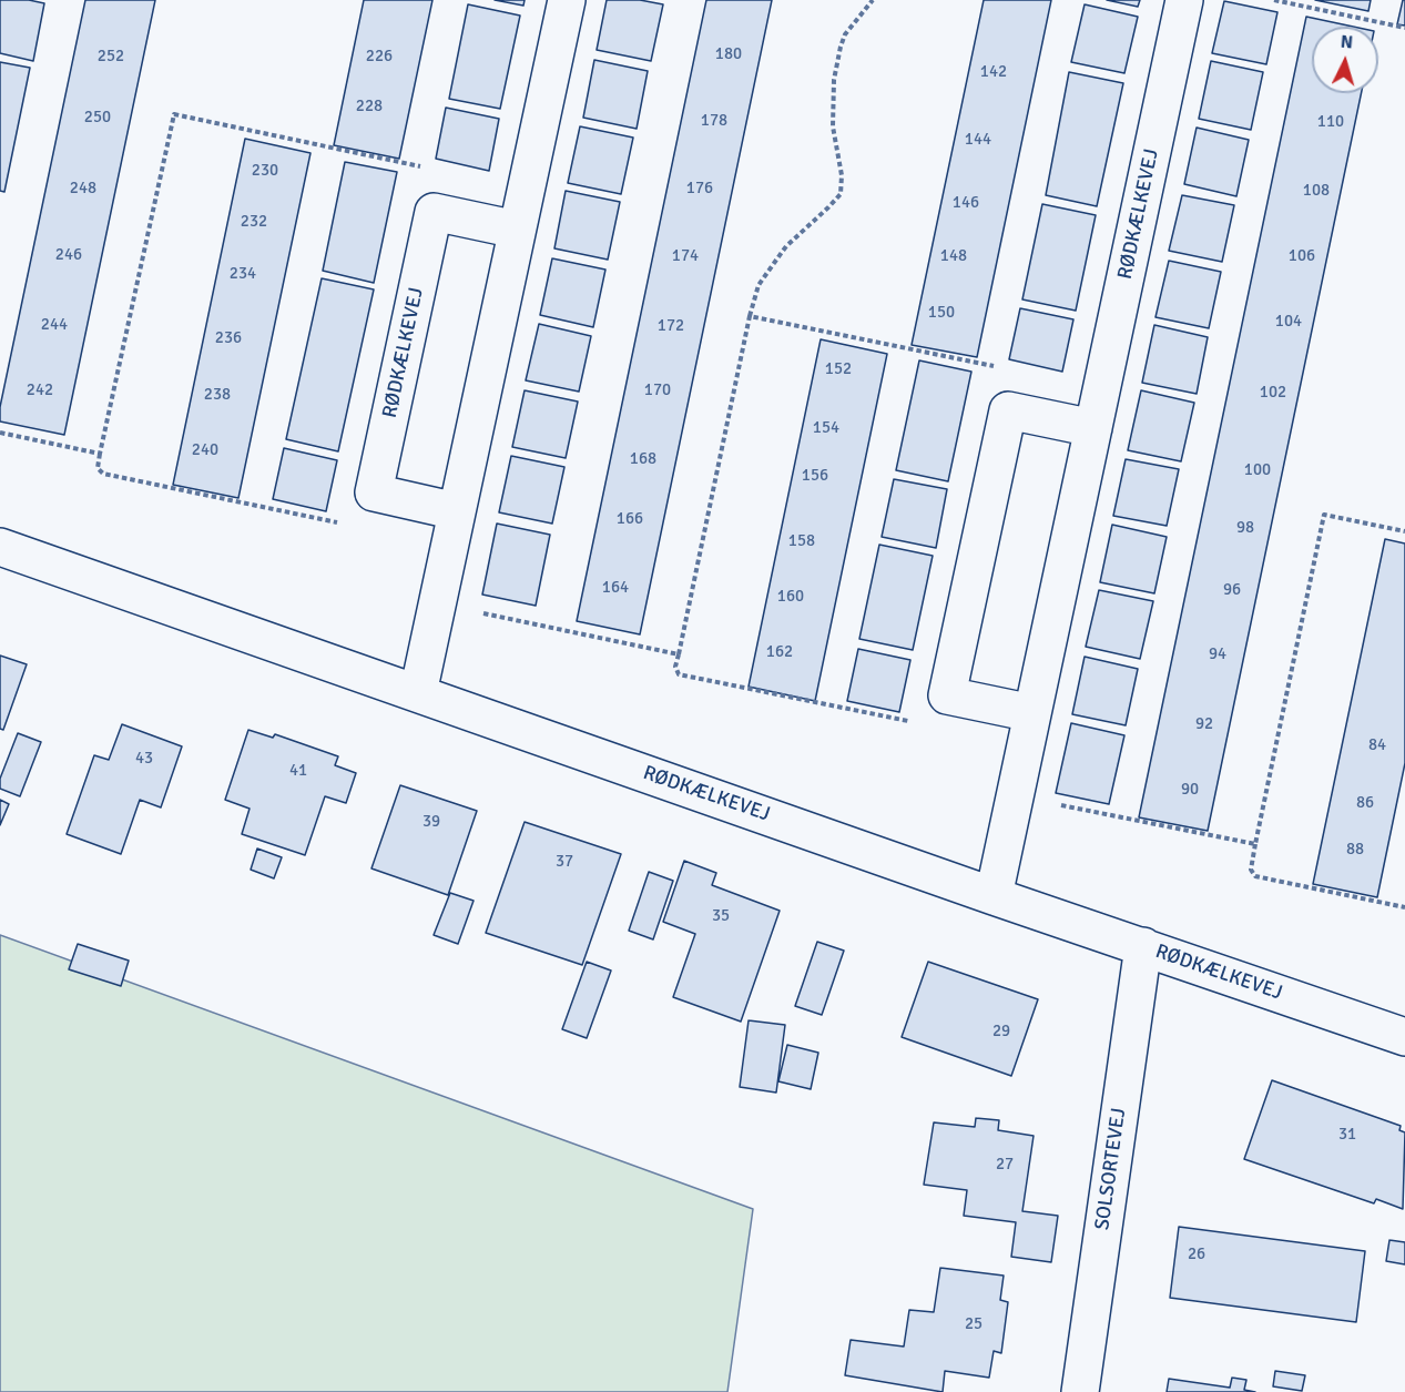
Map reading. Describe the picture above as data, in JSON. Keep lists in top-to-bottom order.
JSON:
{
  "streets": {
    "street": ["RØDKÆLKEVEJ", "SOLSORTEVEJ"]
  },
  "crossings": [
    ["RØDKÆLKEVEJ", "SOLSORTEVEJ"]
  ],
  "house_numbers": [
    "180",
    "252",
    "226",
    "142",
    "228",
    "250",
    "178",
    "110",
    "144",
    "230",
    "248",
    "176",
    "108",
    "146",
    "232",
    "246",
    "174",
    "148",
    "106",
    "234",
    "150",
    "104",
    "244",
    "172",
    "236",
    "152",
    "242",
    "170",
    "102",
    "238",
    "154",
    "240",
    "168",
    "100",
    "156",
    "166",
    "98",
    "158",
    "164",
    "96",
    "160",
    "162",
    "94",
    "92",
    "84",
    "43",
    "41",
    "90",
    "86",
    "39",
    "88",
    "37",
    "35",
    "29",
    "31",
    "27",
    "26",
    "25"
  ],
  "north": "top"
}
